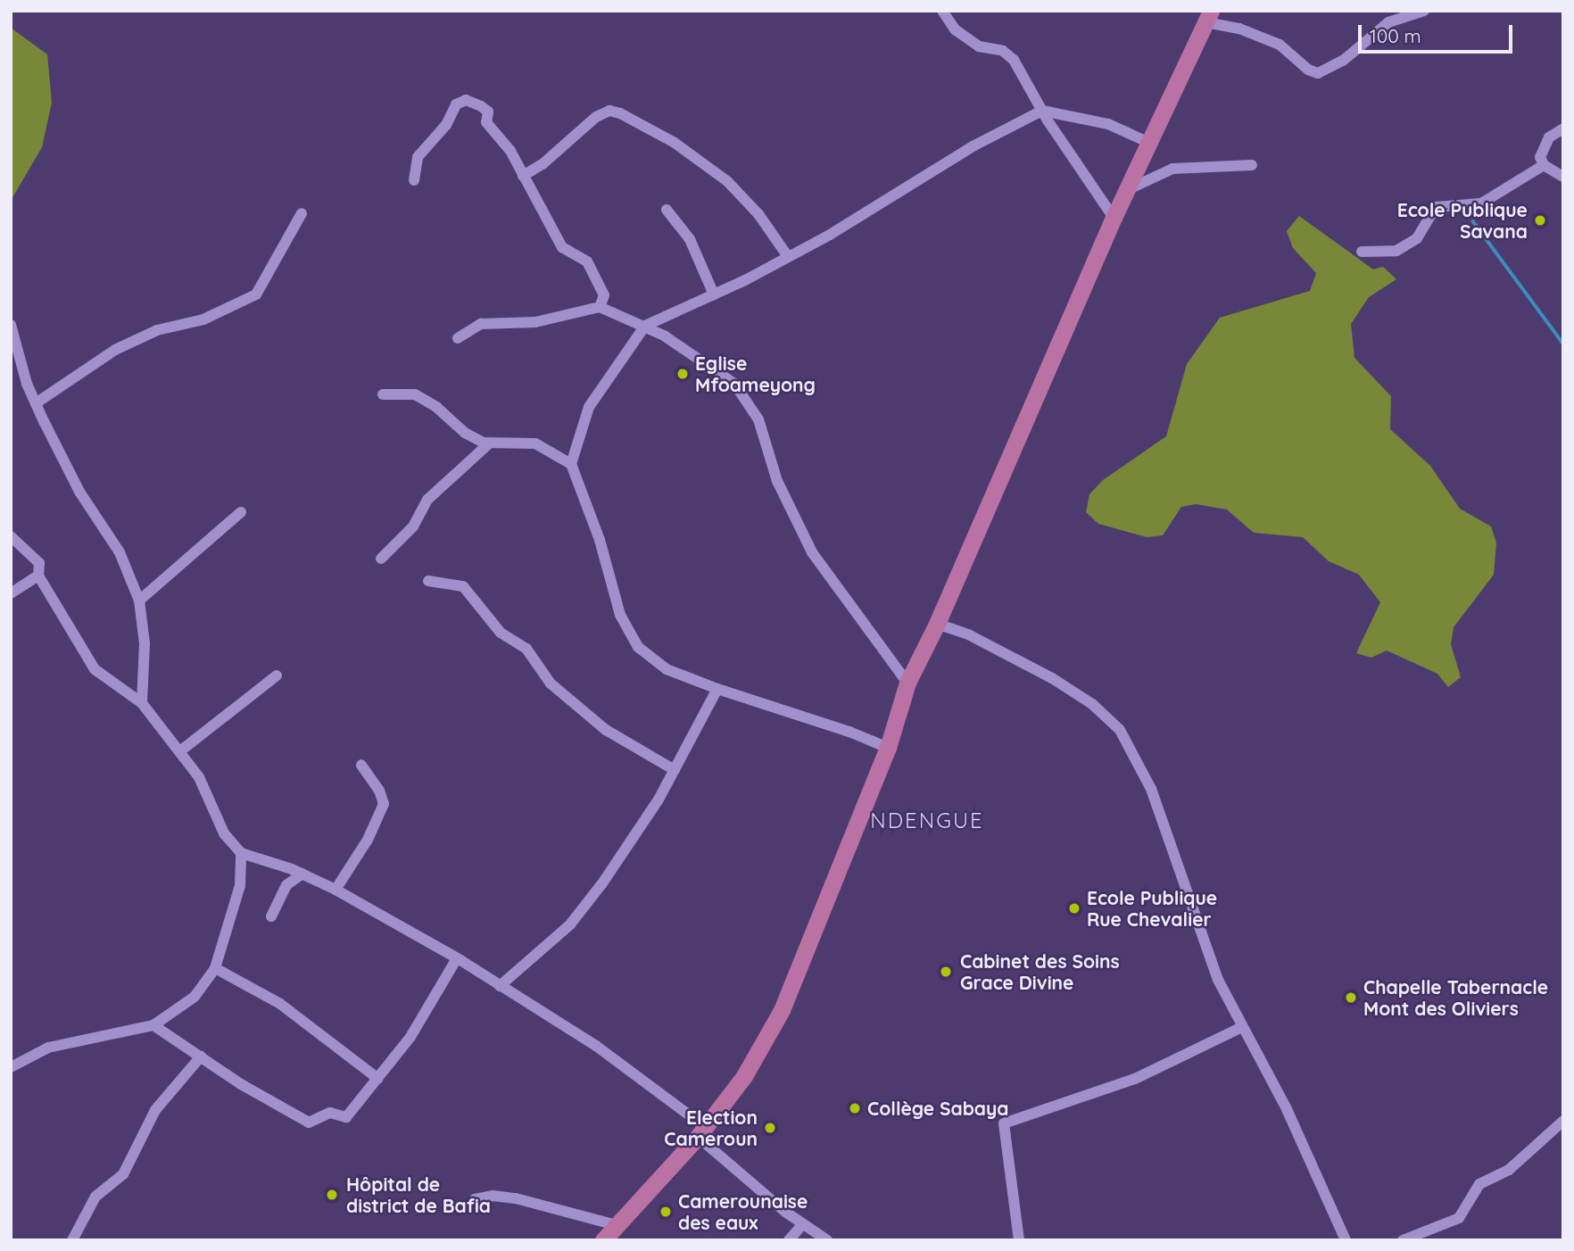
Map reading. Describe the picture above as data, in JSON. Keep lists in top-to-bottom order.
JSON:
{
  "districts": ["NDENGUE"],
  "places": [
    "Ecole Publique Savana",
    "Eglise Mfoameyong",
    "Ecole Publique Rue Chevalier",
    "Cabinet des Soins Grace Divine",
    "Chapelle Tabernacle Mont des Oliviers",
    "Collège Sabaya",
    "Election Cameroun",
    "Hôpital de district de Bafia",
    "Camerounaise des eaux"
  ],
  "scale_bar": "100 m"
}
